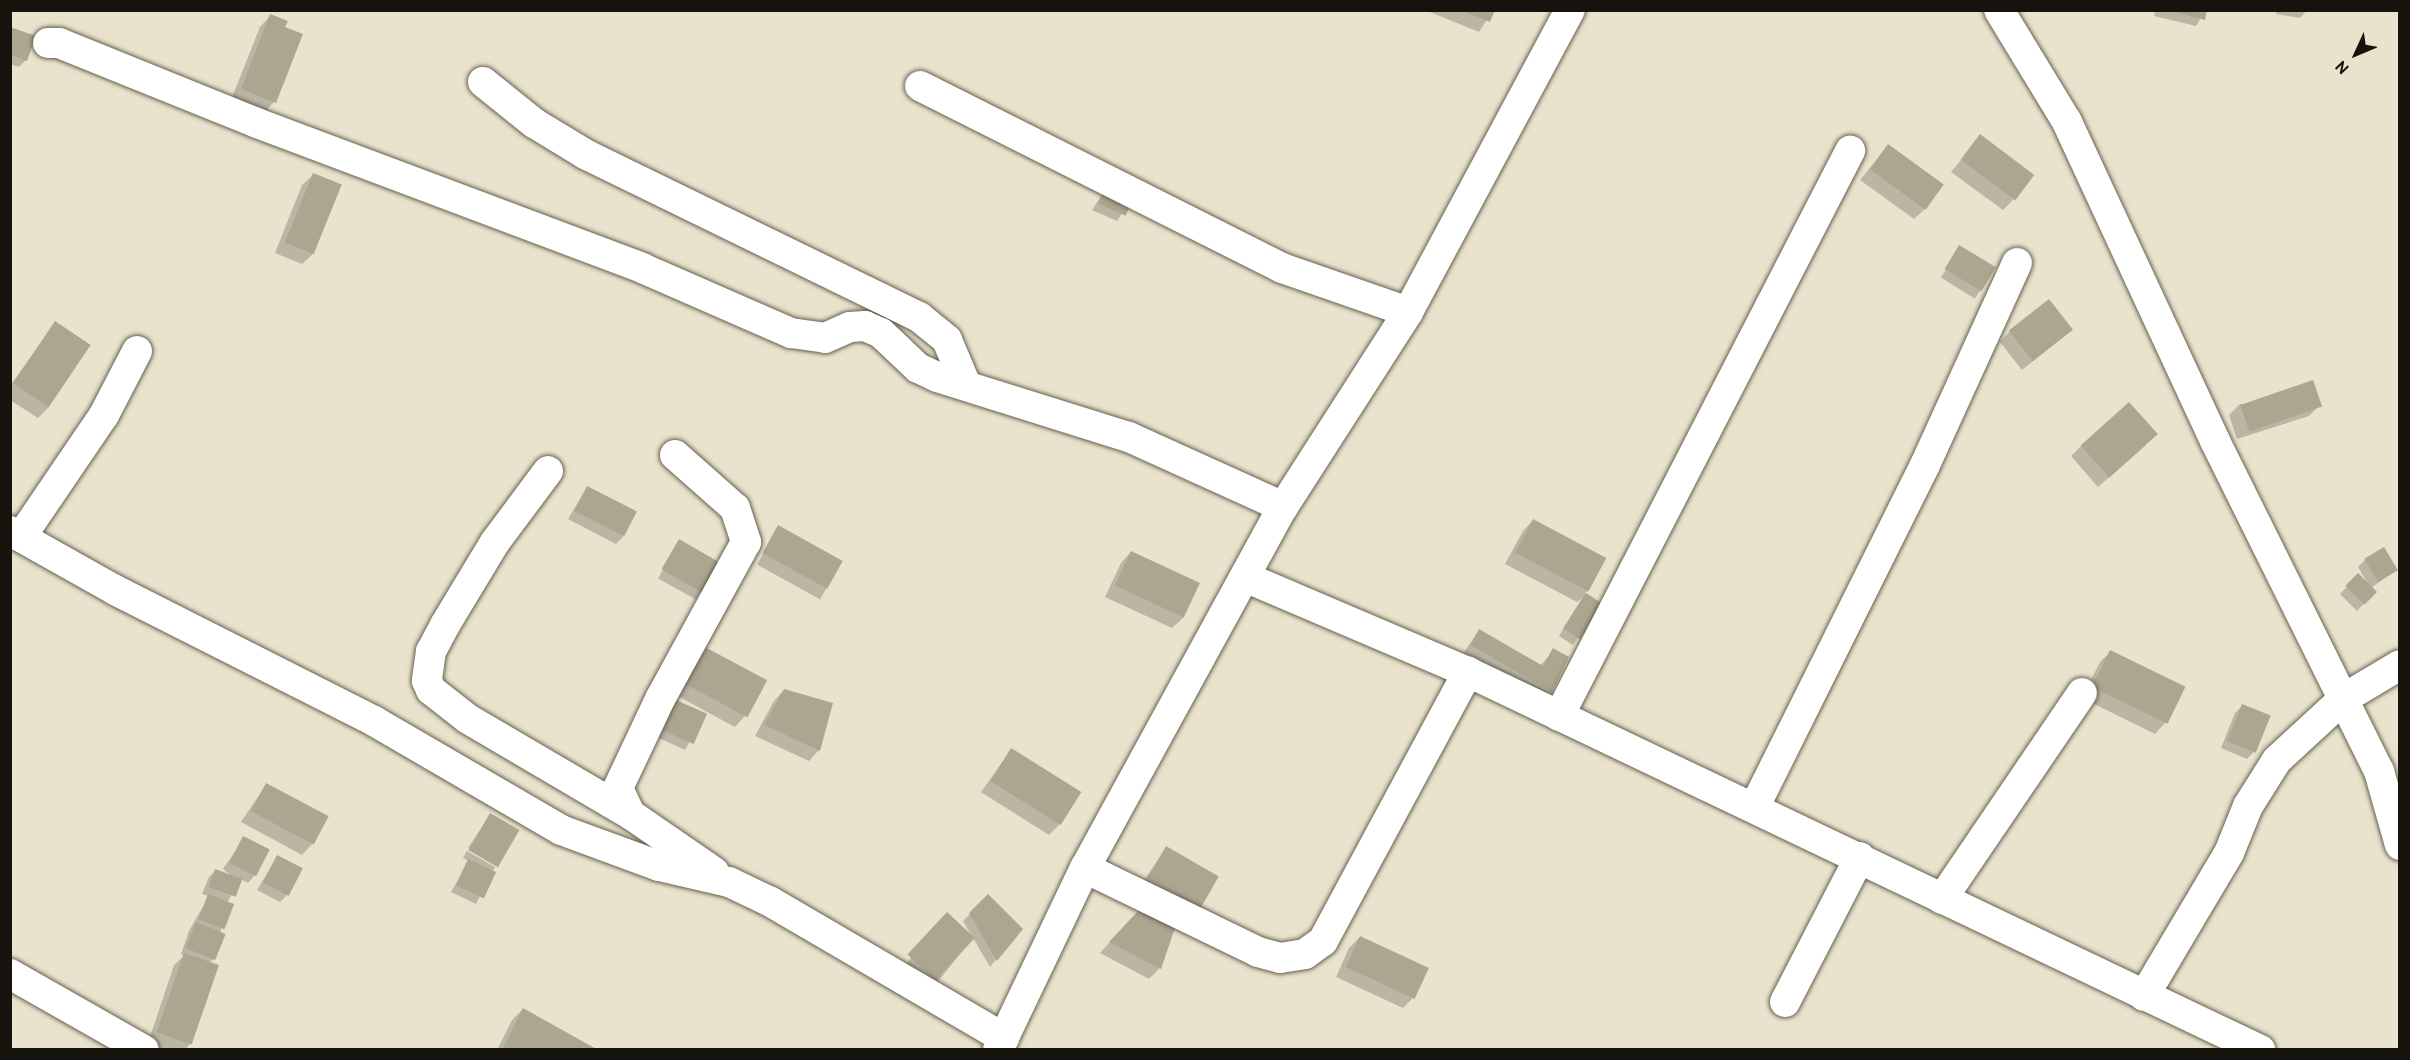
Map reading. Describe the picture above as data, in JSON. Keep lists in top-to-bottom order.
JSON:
{
  "north": "bottom left"
}
